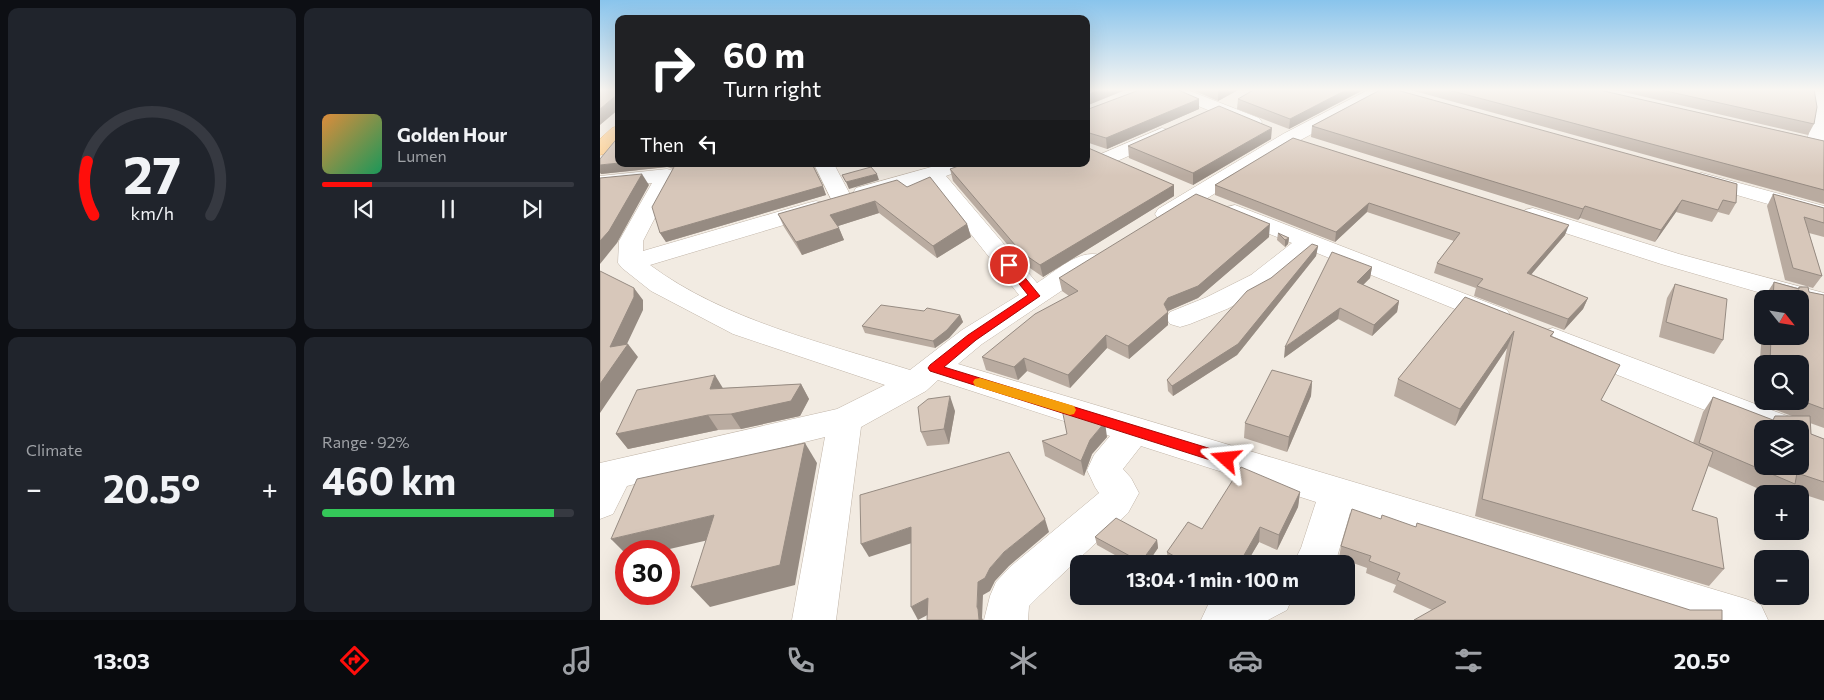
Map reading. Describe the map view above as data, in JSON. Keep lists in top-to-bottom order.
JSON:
{
  "north": "bottom right",
  "page": {
    "turn": ["60 m", "Turn right"],
    "song": ["Golden Hour", "Lumen"],
    "then": "Then",
    "map_buttons": ["+", "−"],
    "tile": [
      "Climate",
      ["Range · 92%", "460 km"]
    ],
    "heat": ["−", "20.5°", "+"],
    "limit": "30",
    "trip": "13:04 · 1 min · 100 m",
    "tabs": ["13:03", "20.5°"],
    "gauge": ["27", "km/h"]
  }
}
